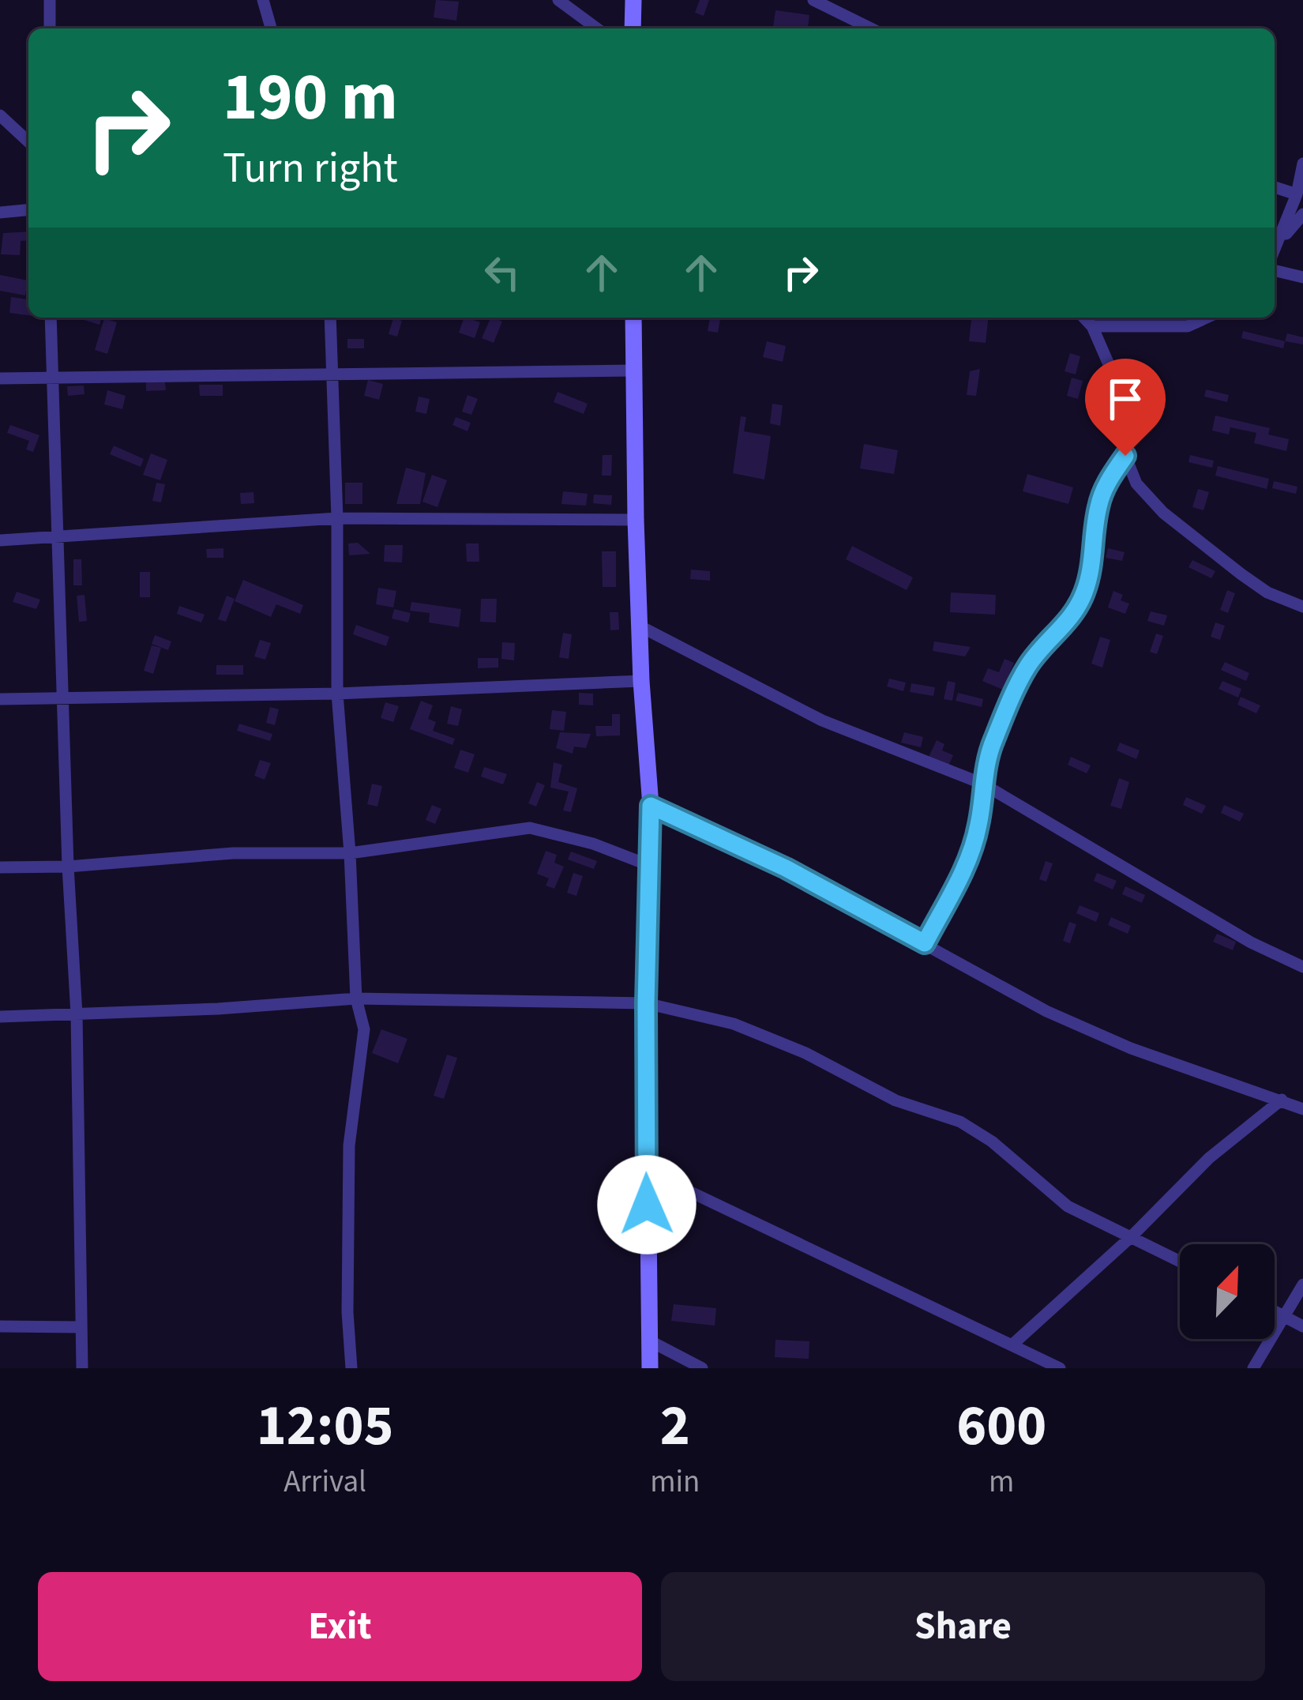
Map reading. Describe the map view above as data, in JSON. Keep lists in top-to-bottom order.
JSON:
{
  "north": "top right",
  "page": {
    "turn": ["190 m", "Turn right"],
    "eta": [
      "12:05",
      "Arrival",
      "2",
      "min",
      "600",
      "m"
    ],
    "buttons": ["Exit", "Share"]
  }
}
